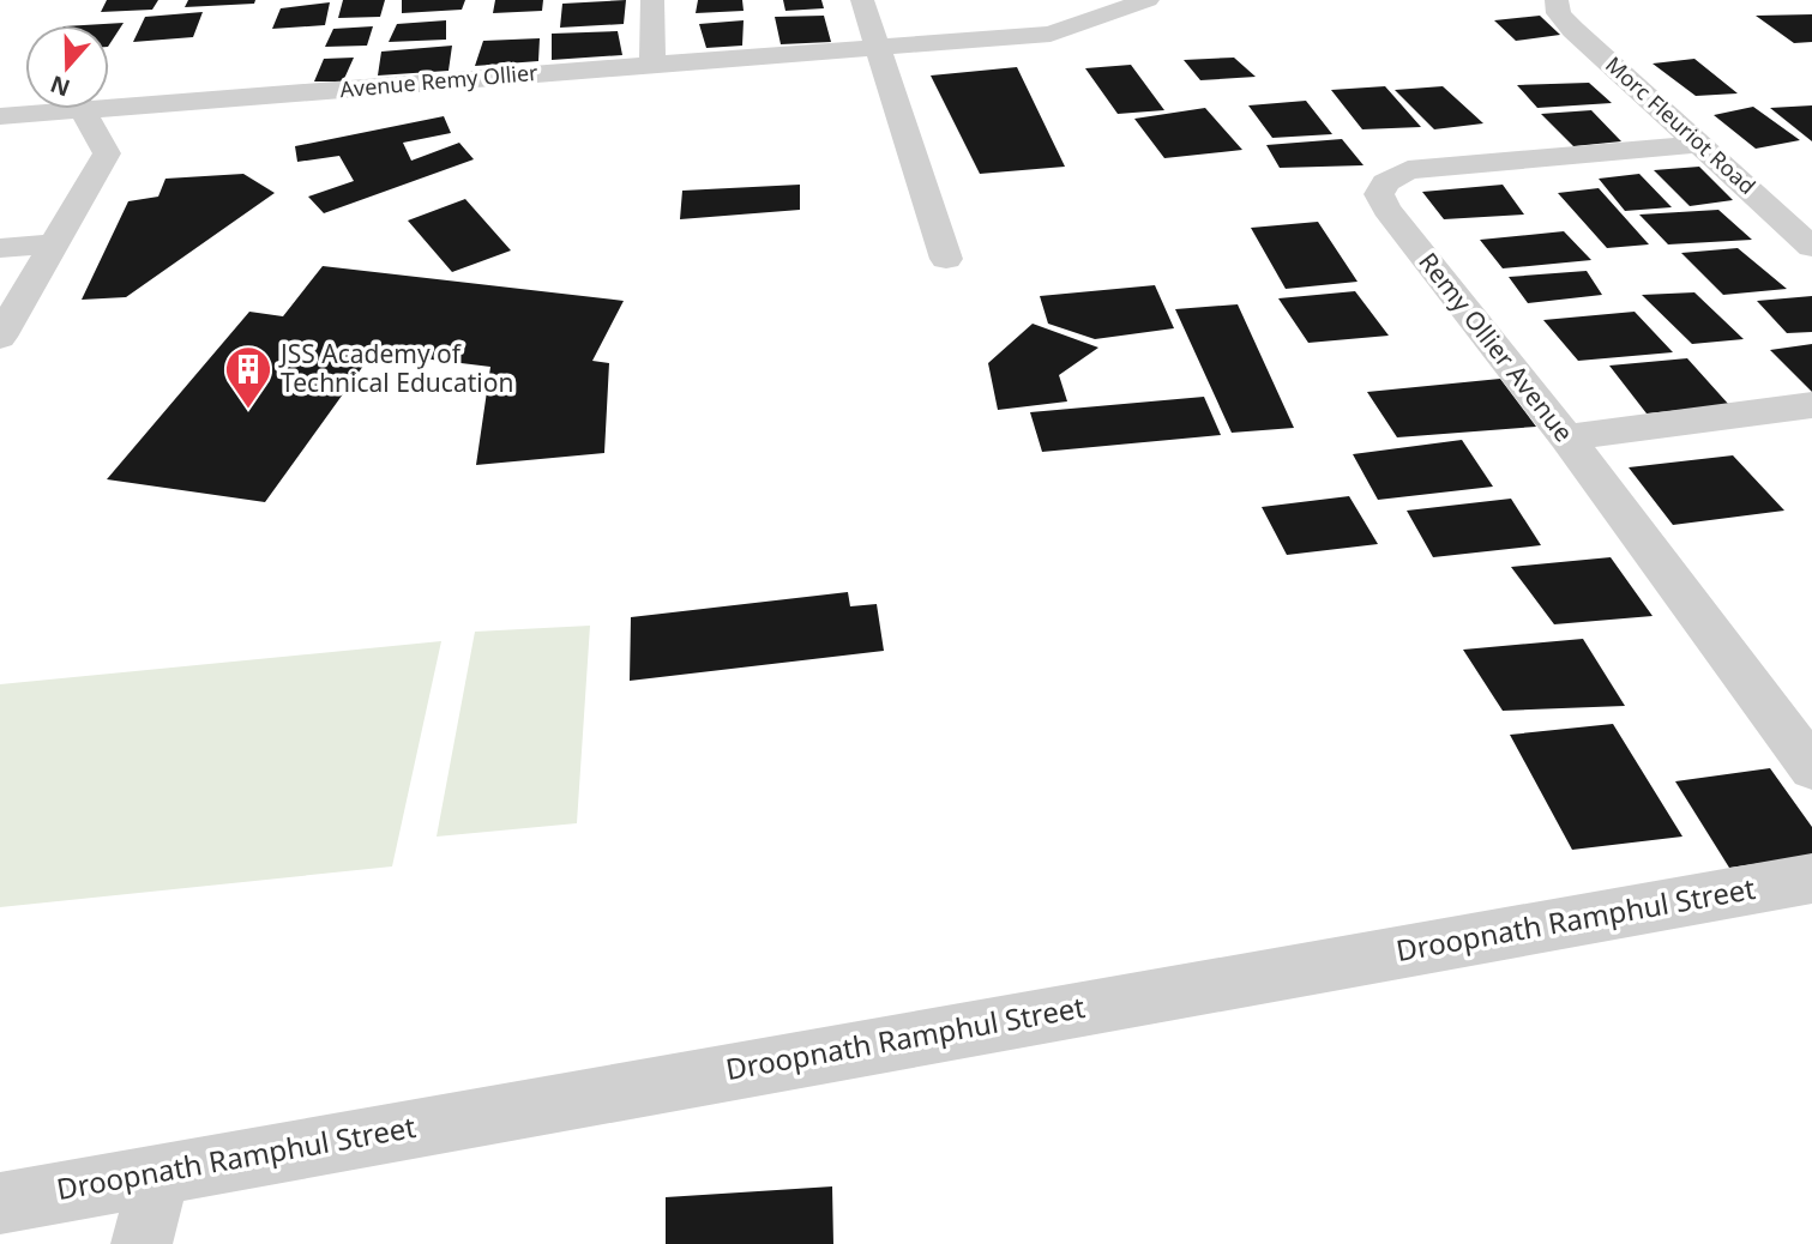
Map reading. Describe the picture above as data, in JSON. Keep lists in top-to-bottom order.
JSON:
{
  "streets": {
    "street": [
      "Avenue Remy Ollier",
      "Morc Fleuriot Road",
      "Remy Ollier Avenue",
      "Droopnath Ramphul Street"
    ]
  },
  "crossings": [
    ["Morc Fleuriot Road", "Remy Ollier Avenue"]
  ],
  "places": {
    "building": ["JSS Academy of Technical Education"]
  },
  "north": "bottom"
}
